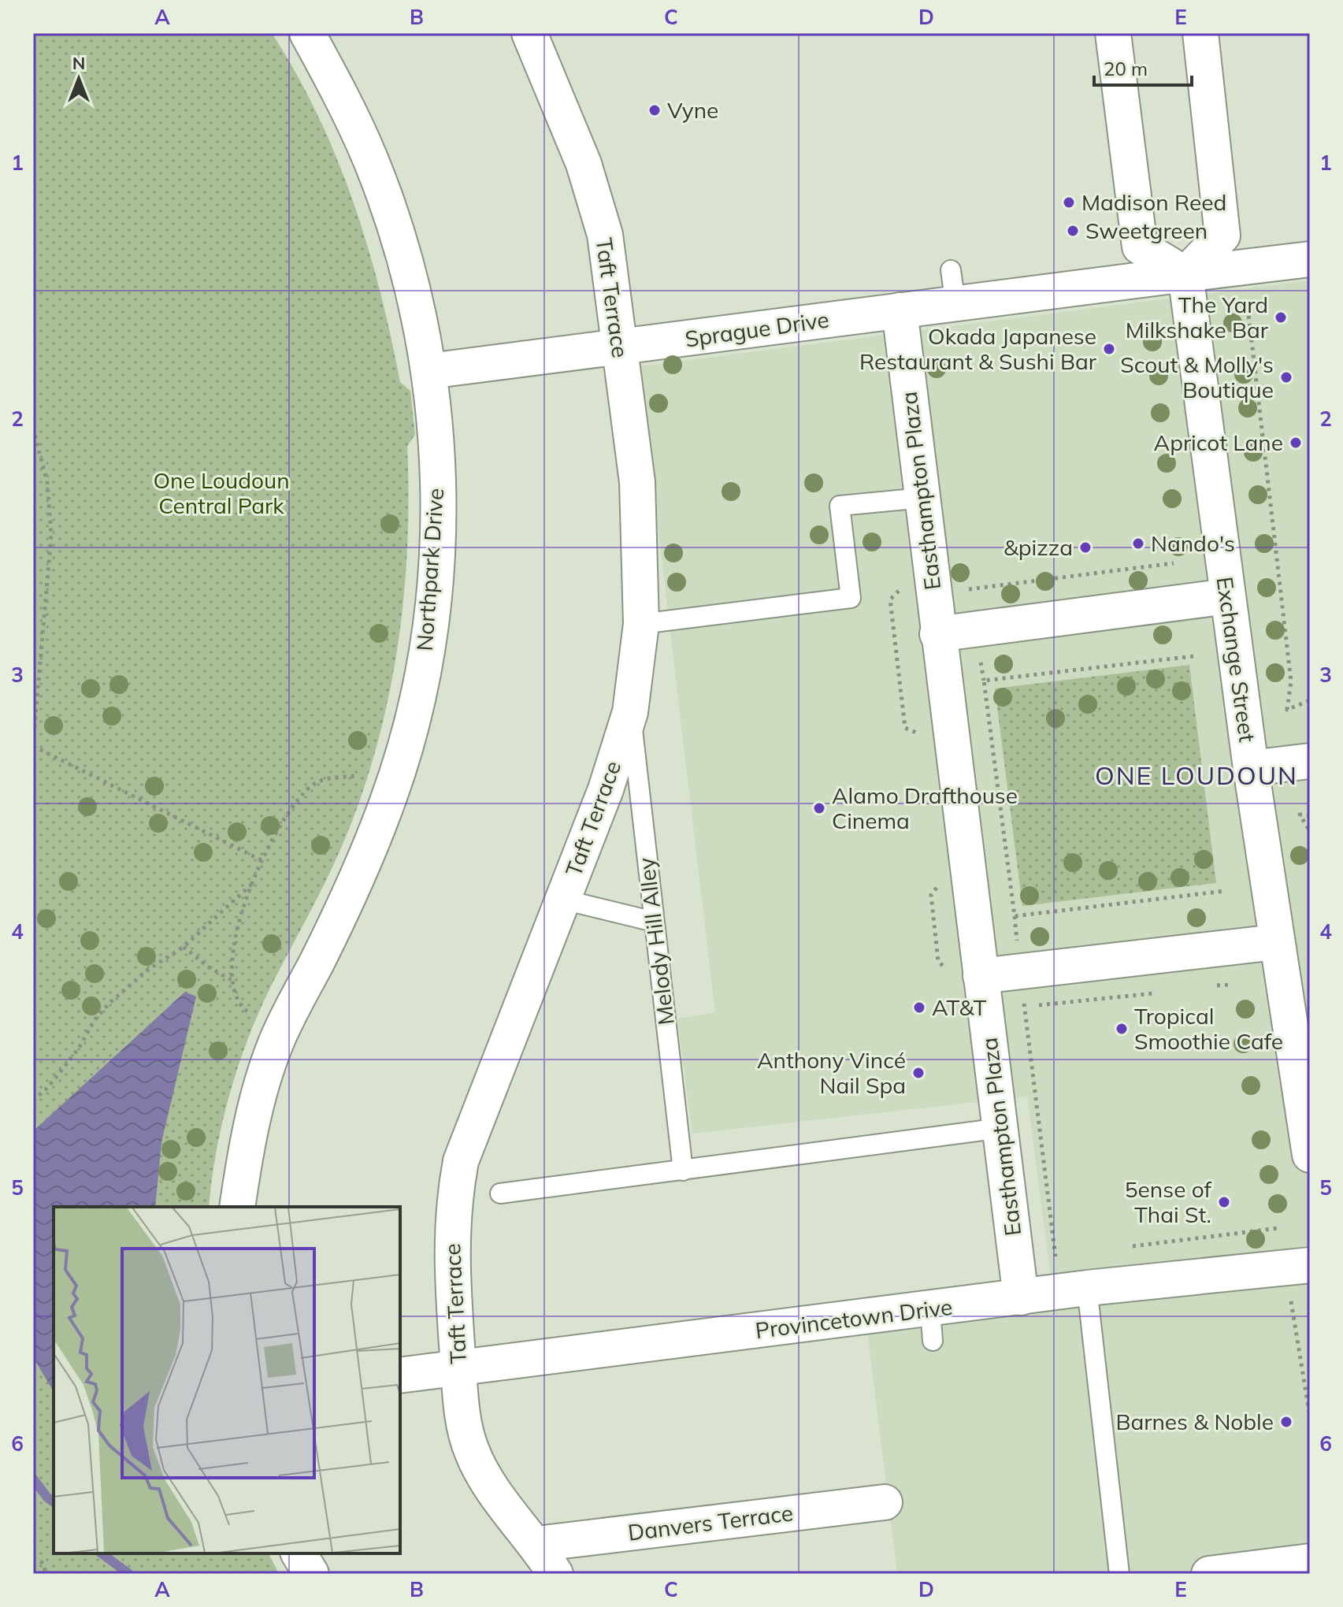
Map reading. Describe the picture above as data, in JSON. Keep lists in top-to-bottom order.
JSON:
{
  "streets": {
    "street": [
      "Taft Terrace",
      "Sprague Drive",
      "Easthampton Plaza",
      "Northpark Drive",
      "Exchange Street",
      "Provincetown Drive",
      "Danvers Terrace"
    ],
    "lane": ["Melody Hill Alley"]
  },
  "crossings": [
    ["Taft Terrace", "Sprague Drive"],
    ["Taft Terrace", "Melody Hill Alley"],
    ["Taft Terrace", "Provincetown Drive"],
    ["Taft Terrace", "Danvers Terrace"],
    ["Sprague Drive", "Easthampton Plaza"],
    ["Sprague Drive", "Northpark Drive"],
    ["Sprague Drive", "Exchange Street"],
    ["Easthampton Plaza", "Provincetown Drive"]
  ],
  "districts": ["ONE LOUDOUN"],
  "parks": ["One Loudoun Central Park"],
  "places": [
    "Vyne",
    "Madison Reed",
    "Sweetgreen",
    "The Yard Milkshake Bar",
    "Okada Japanese Restaurant & Sushi Bar",
    "Scout & Molly's Boutique",
    "Apricot Lane",
    "Nando's",
    "&pizza",
    "Alamo Drafthouse Cinema",
    "AT&T",
    "Tropical Smoothie Cafe",
    "Anthony Vincé Nail Spa",
    "5ense of Thai St.",
    "Barnes & Noble"
  ],
  "scale_bar": "20 m",
  "north": "top",
  "grid": {
    "columns": [
      "A",
      "B",
      "C",
      "D",
      "E"
    ],
    "rows": [
      "1",
      "2",
      "3",
      "4",
      "5",
      "6"
    ]
  }
}
